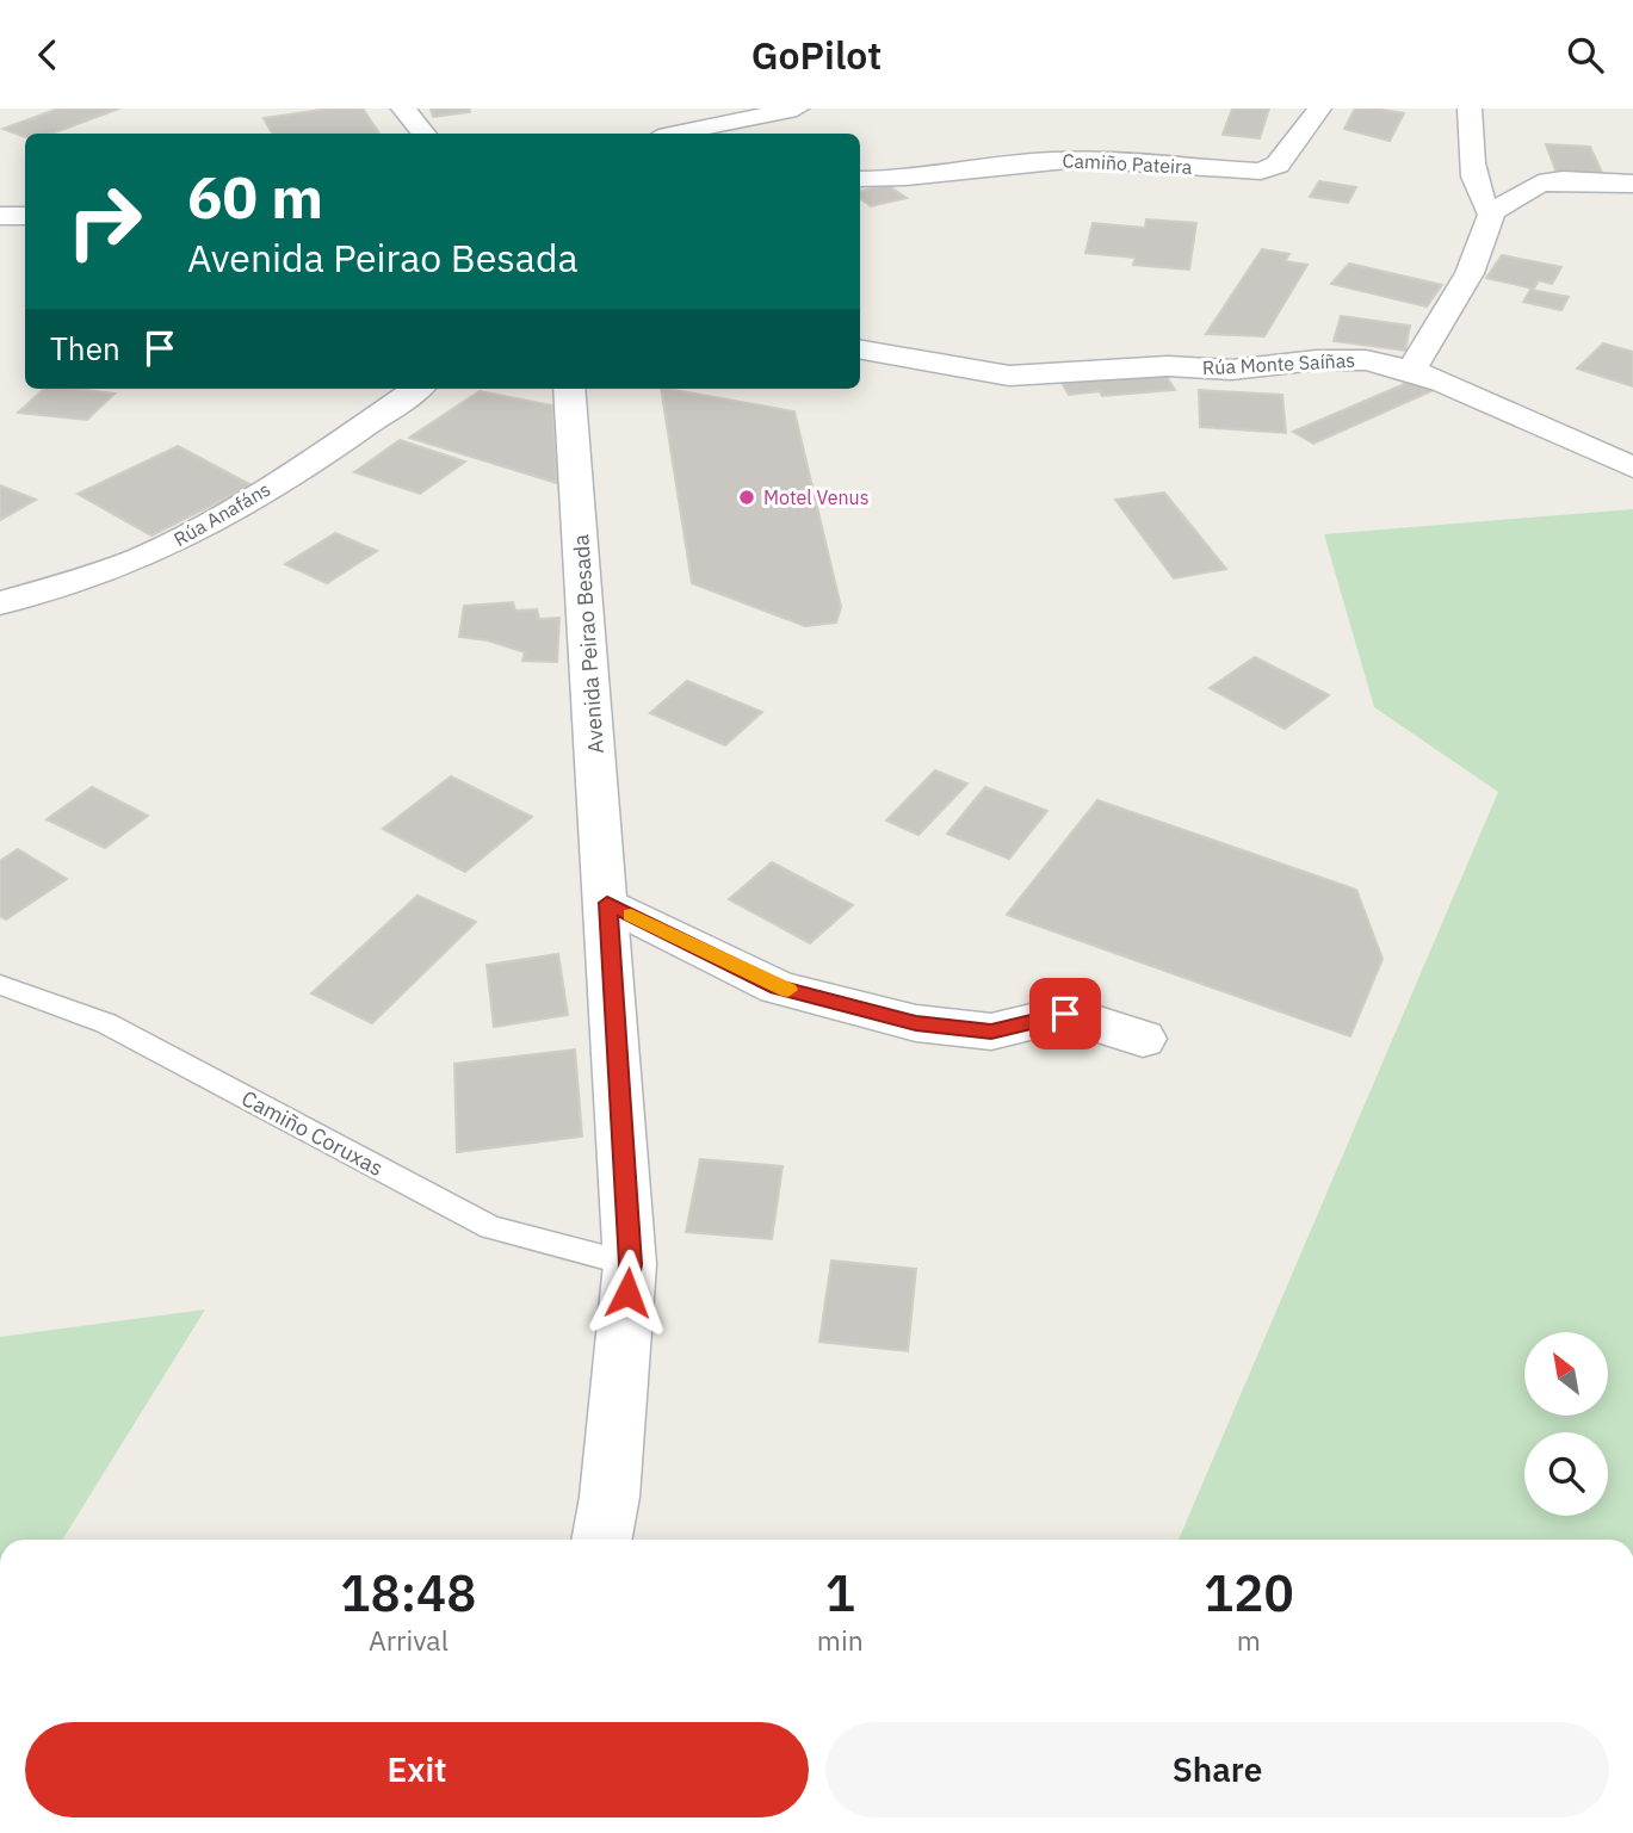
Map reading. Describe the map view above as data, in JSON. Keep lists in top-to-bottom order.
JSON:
{
  "streets": {
    "street": [
      "Camiño Pateira",
      "Rúa Monte Saíñas",
      "Rúa Anafáns",
      "Avenida Peirao Besada"
    ],
    "lane": ["Camiño Coruxas"]
  },
  "crossings": [
    ["Avenida Peirao Besada", "Camiño Coruxas"]
  ],
  "places": ["Motel Venus"],
  "north": "top left",
  "page": {
    "header": "GoPilot",
    "turn": ["60 m", "Avenida Peirao Besada"],
    "then": "Then",
    "eta": [
      "18:48",
      "Arrival",
      "1",
      "min",
      "120",
      "m"
    ],
    "buttons": ["Exit", "Share"]
  }
}
